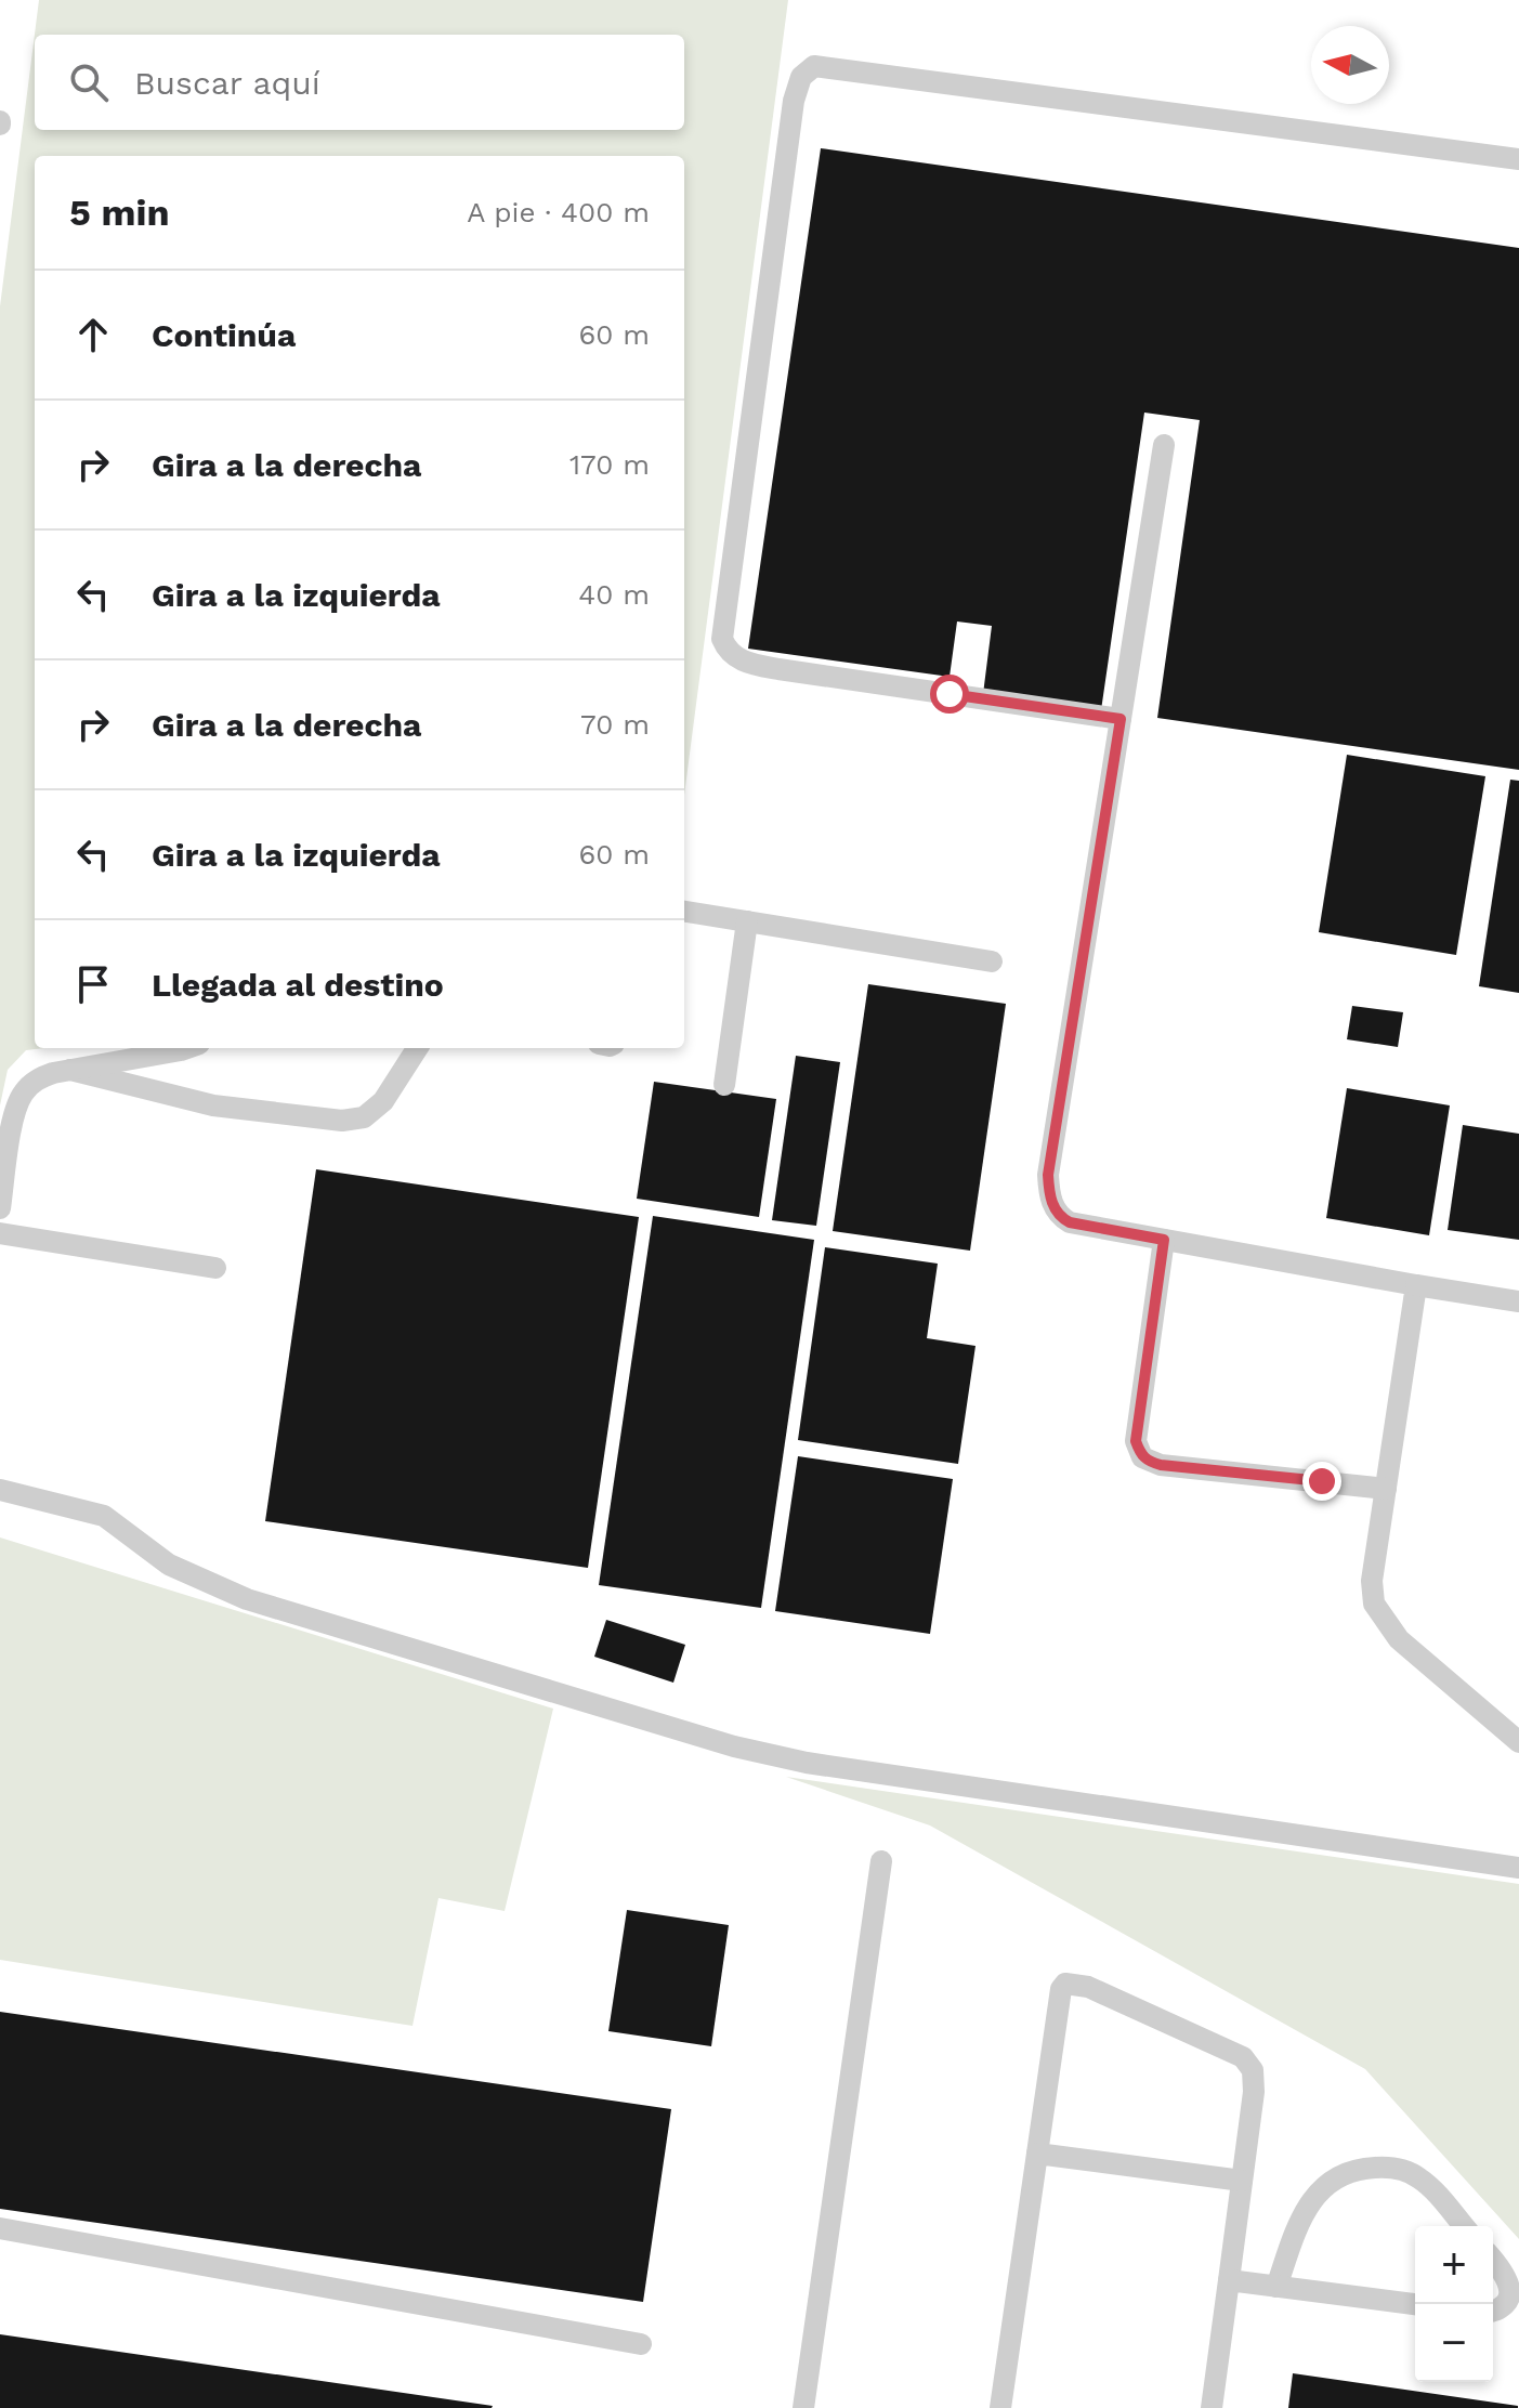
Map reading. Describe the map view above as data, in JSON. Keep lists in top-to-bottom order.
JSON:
{
  "north": "left",
  "page": {
    "search": "Buscar aquí",
    "heading": ["5 min", "A pie · 400 m"],
    "list": [
      ["Continúa", "60 m"],
      ["Gira a la derecha", "170 m"],
      ["Gira a la izquierda", "40 m"],
      ["Gira a la derecha", "70 m"],
      ["Gira a la izquierda", "60 m"],
      "Llegada al destino"
    ],
    "map_buttons": ["+", "−"]
  }
}
